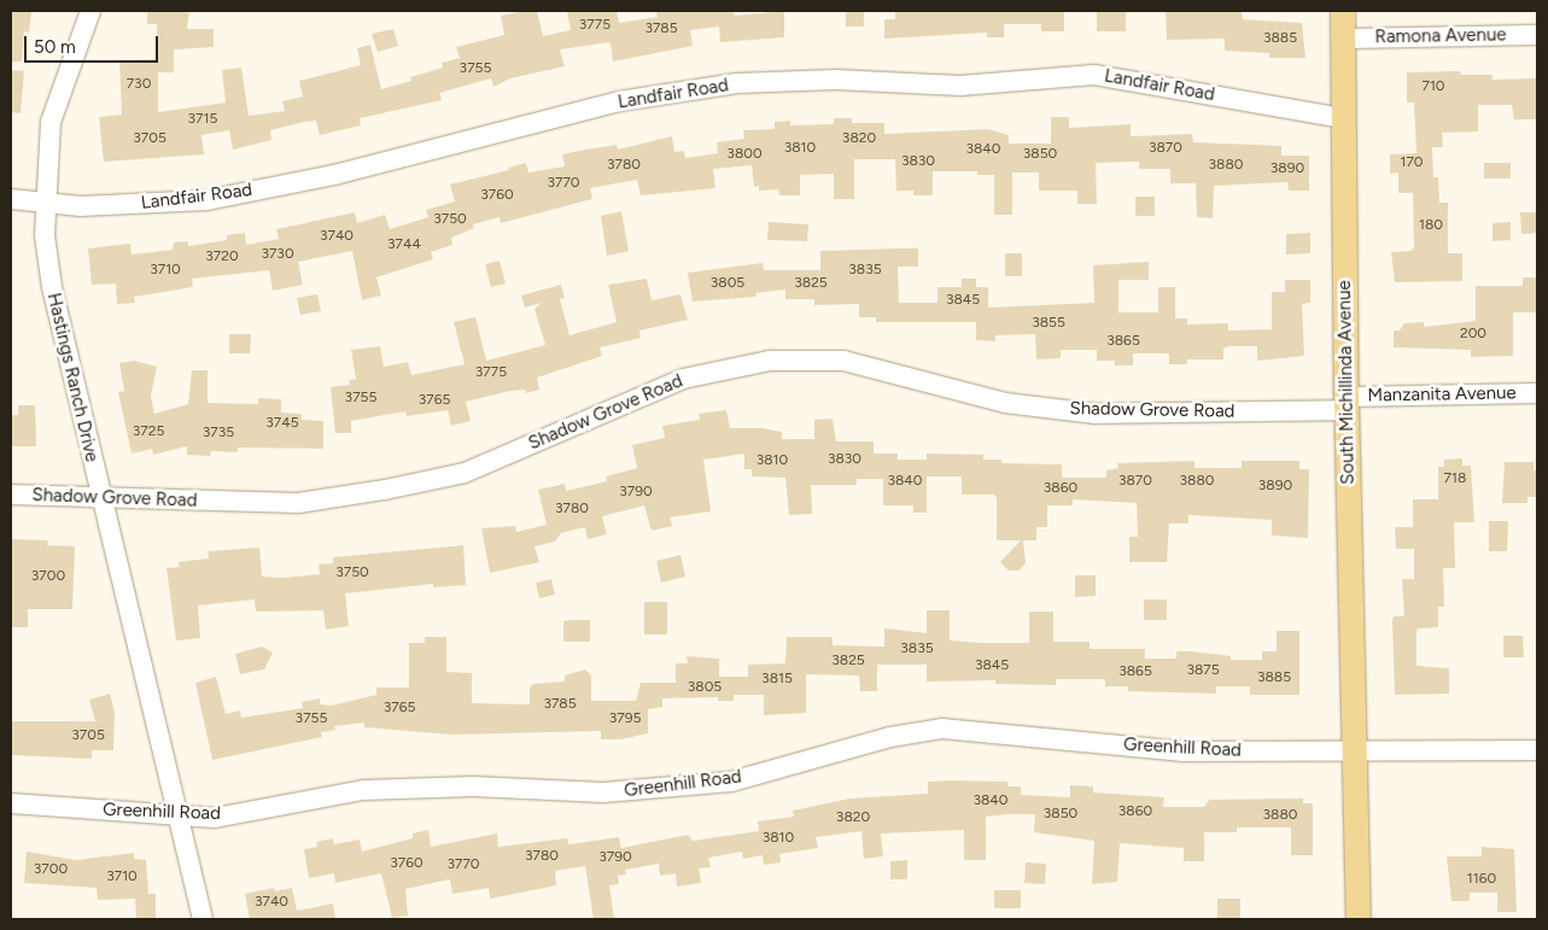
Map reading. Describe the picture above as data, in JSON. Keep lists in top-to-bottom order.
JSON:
{
  "streets": {
    "main road": ["South Michillinda Avenue"],
    "street": [
      "Ramona Avenue",
      "Landfair Road",
      "Hastings Ranch Drive",
      "Manzanita Avenue",
      "Shadow Grove Road",
      "Greenhill Road"
    ]
  },
  "crossings": [
    ["Ramona Avenue", "South Michillinda Avenue"],
    ["Landfair Road", "Hastings Ranch Drive"],
    ["Landfair Road", "South Michillinda Avenue"],
    ["Hastings Ranch Drive", "Shadow Grove Road"],
    ["Hastings Ranch Drive", "Greenhill Road"],
    ["South Michillinda Avenue", "Manzanita Avenue"],
    ["South Michillinda Avenue", "Shadow Grove Road"],
    ["South Michillinda Avenue", "Greenhill Road"],
    ["Manzanita Avenue", "Shadow Grove Road"]
  ],
  "house_numbers": [
    "3775",
    "3785",
    "3885",
    "3755",
    "730",
    "710",
    "3715",
    "3705",
    "3820",
    "3810",
    "3870",
    "3840",
    "3800",
    "3850",
    "3830",
    "170",
    "3780",
    "3880",
    "3890",
    "3770",
    "3760",
    "3750",
    "180",
    "3740",
    "3744",
    "3730",
    "3720",
    "3710",
    "3835",
    "3805",
    "3825",
    "3845",
    "3855",
    "200",
    "3865",
    "3775",
    "3755",
    "3765",
    "3745",
    "3725",
    "3735",
    "3830",
    "3810",
    "718",
    "3840",
    "3870",
    "3880",
    "3890",
    "3860",
    "3790",
    "3780",
    "3750",
    "3700",
    "3835",
    "3825",
    "3845",
    "3875",
    "3865",
    "3885",
    "3815",
    "3805",
    "3785",
    "3765",
    "3755",
    "3795",
    "3705",
    "3840",
    "3860",
    "3850",
    "3880",
    "3820",
    "3810",
    "3780",
    "3790",
    "3760",
    "3770",
    "3700",
    "3710",
    "1160",
    "3740"
  ],
  "scale_bar": "50 m"
}
